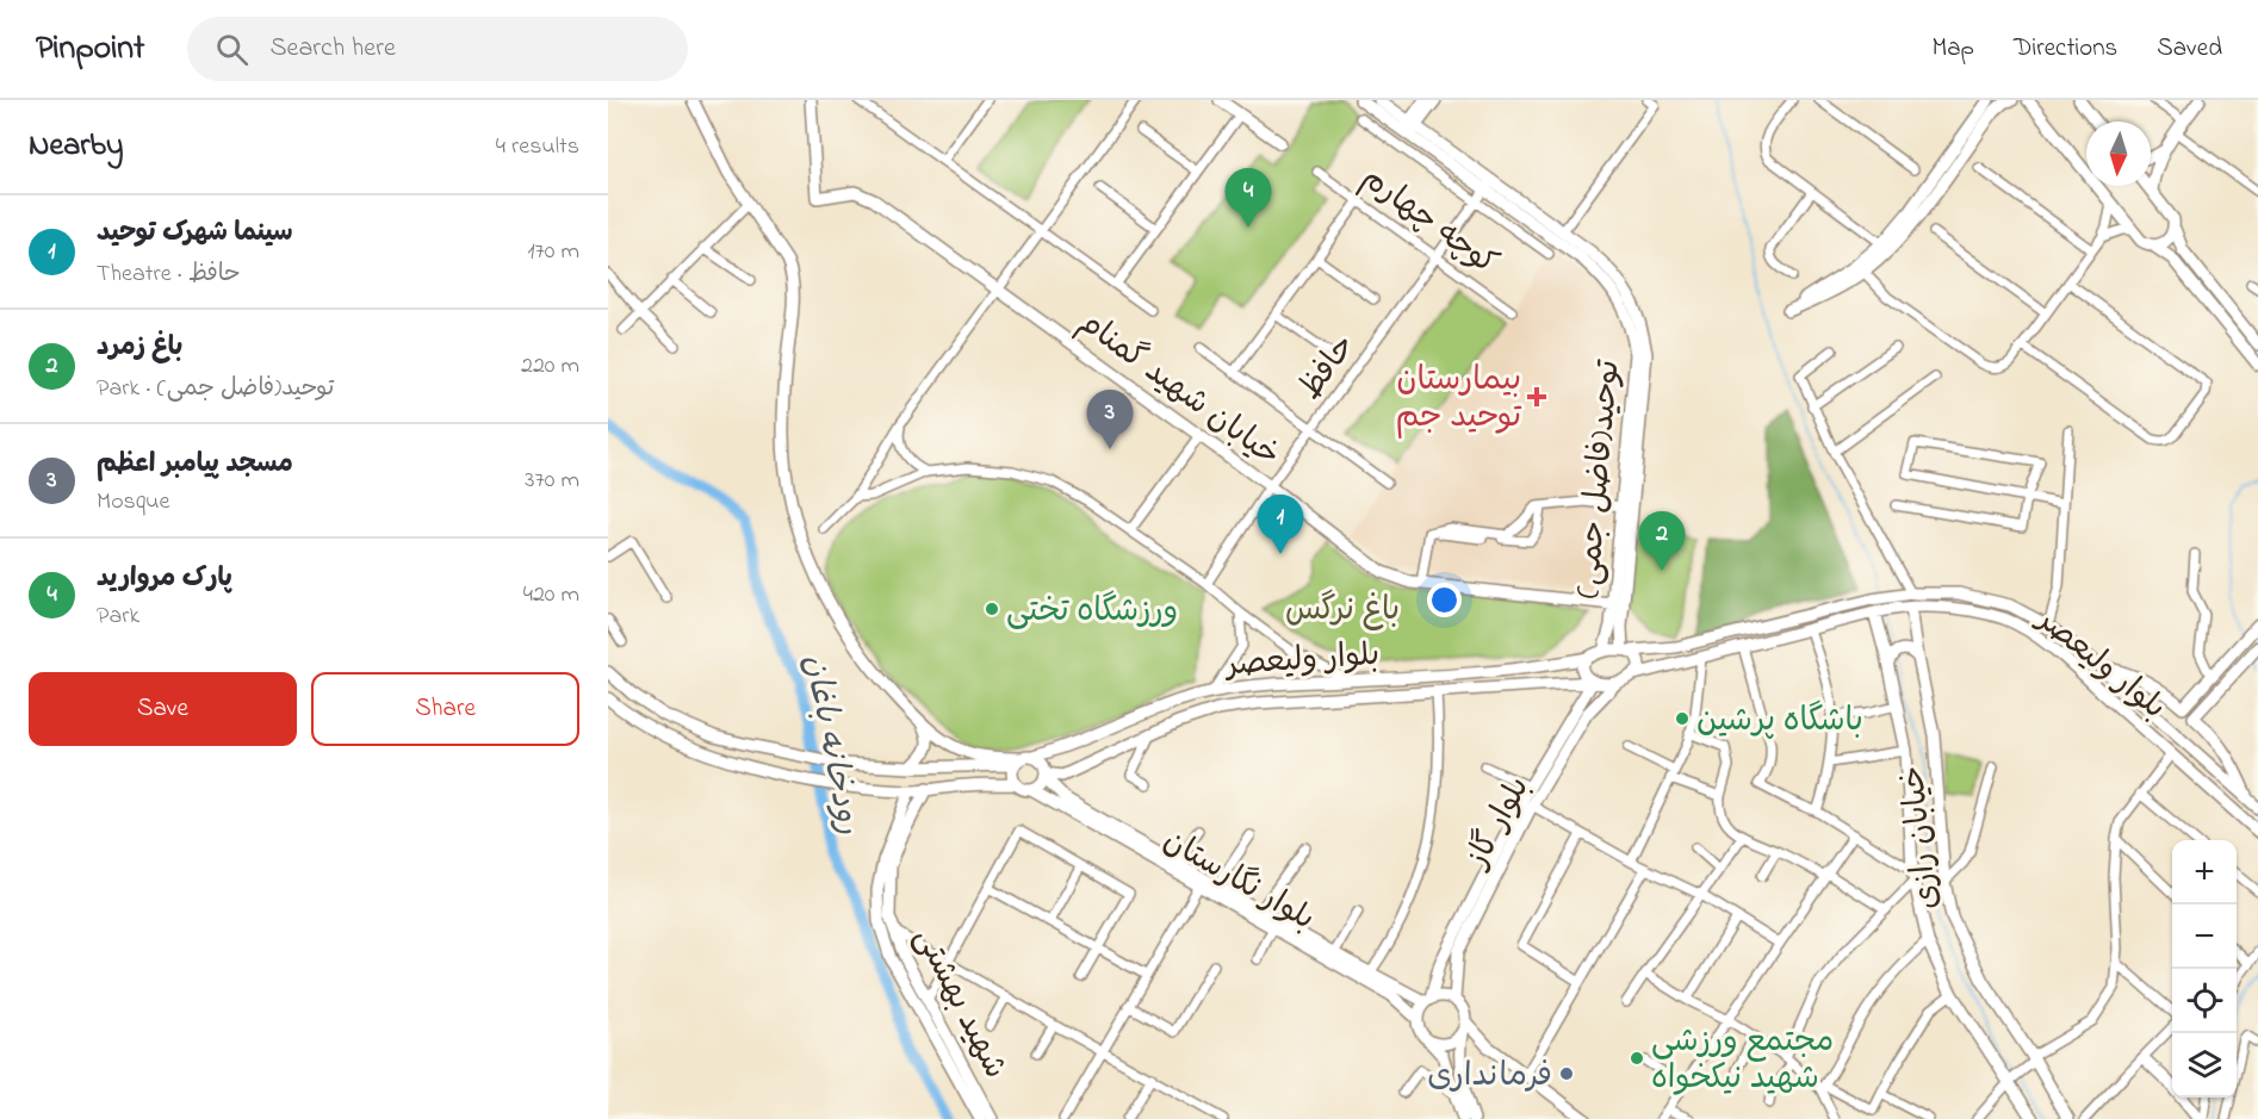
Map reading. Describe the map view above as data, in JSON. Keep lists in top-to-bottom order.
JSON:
{
  "streets": {
    "main road": [
      "خیابان شهید گمنام",
      "توحید(فاضل جمی)",
      "بلوار ولیعصر",
      "بلوار گاز",
      "خیابان رازی",
      "بلوار نگارستان",
      "شهید بهشتی"
    ],
    "street": ["کوچه چهارم", "حافظ"]
  },
  "crossings": [
    ["کوچه چهارم", "حافظ"],
    ["حافظ", "خیابان شهید گمنام"],
    ["حافظ", "توحید(فاضل جمی)"],
    ["خیابان شهید گمنام", "توحید(فاضل جمی)"],
    ["توحید(فاضل جمی)", "بلوار ولیعصر"],
    ["بلوار ولیعصر", "بلوار گاز"],
    ["بلوار ولیعصر", "خیابان رازی"],
    ["بلوار ولیعصر", "بلوار نگارستان"],
    ["بلوار گاز", "بلوار نگارستان"]
  ],
  "water": ["رودخانه باغان"],
  "parks": ["باغ نرگس"],
  "places": {
    "health": ["بیمارستان توحید جم"],
    "other": [
      "ورزشگاه تختی",
      "باشگاه پرشین",
      "مجتمع ورزشی شهید نیکخواه",
      "فرمانداری"
    ]
  },
  "north": "bottom",
  "page": {
    "header": "Pinpoint",
    "search": "Search here",
    "nav": ["Map", "Directions", "Saved"],
    "heading": ["Nearby", "4 results"],
    "pins": [
      "4",
      "3",
      "1",
      "2"
    ],
    "list": [
      {
        "mark": "1",
        "name": "سینما شهرک توحید",
        "note": "Theatre · حافظ",
        "value": "170 m"
      },
      {
        "mark": "2",
        "name": "باغ زمرد",
        "note": "Park · توحید(فاضل جمی)",
        "value": "220 m"
      },
      {
        "mark": "3",
        "name": "مسجد پیامبر اعظم",
        "note": "Mosque",
        "value": "370 m"
      },
      {
        "mark": "4",
        "name": "پارک مروارید",
        "note": "Park",
        "value": "420 m"
      }
    ],
    "buttons": ["Save", "Share"],
    "map_buttons": ["+", "−"]
  }
}
